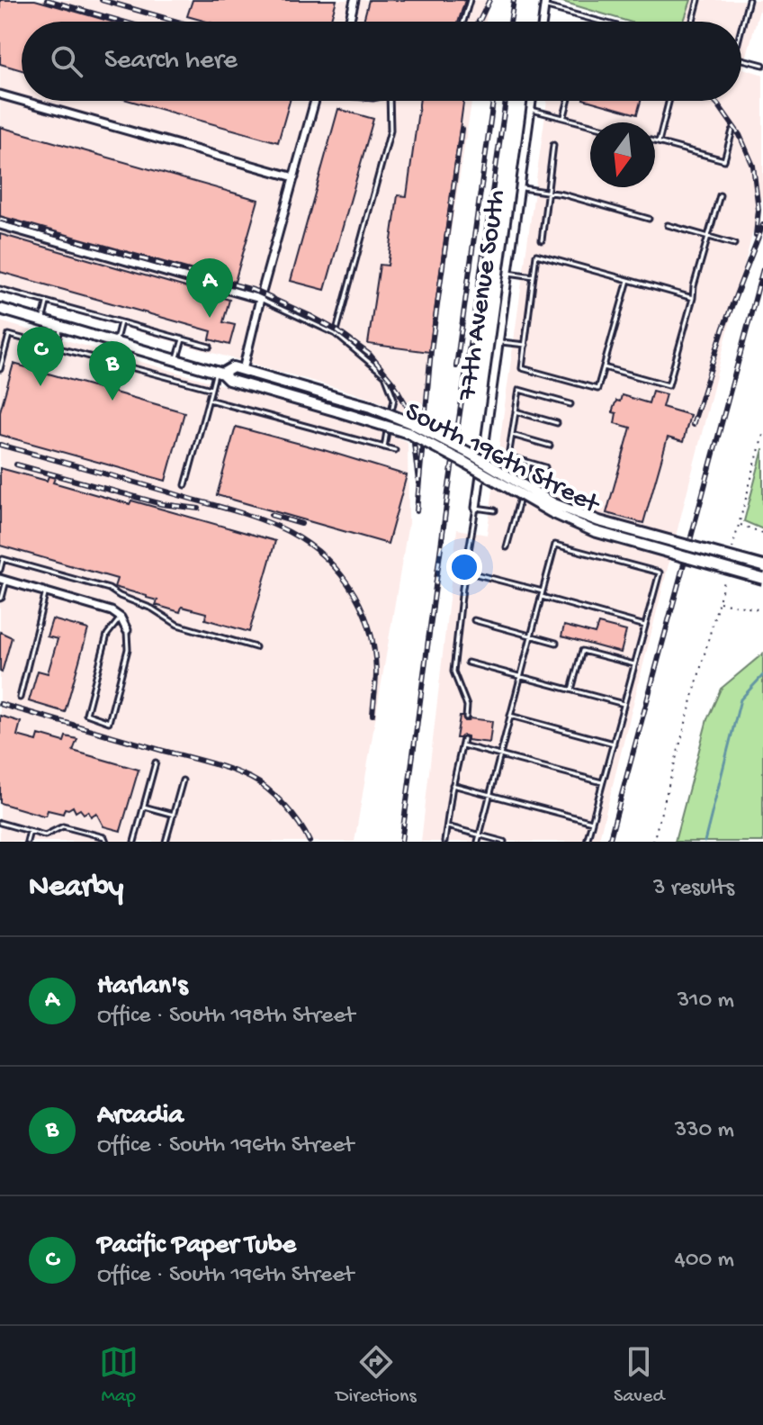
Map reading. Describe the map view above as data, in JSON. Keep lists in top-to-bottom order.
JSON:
{
  "streets": {
    "main road": ["South 196th Street"],
    "street": ["77th Avenue South"]
  },
  "north": "bottom",
  "page": {
    "search": "Search here",
    "pins": ["A", "C", "B"],
    "heading": ["Nearby", "3 results"],
    "list": [
      {
        "mark": "A",
        "name": "Harlan's",
        "note": "Office · South 198th Street",
        "value": "310 m"
      },
      {
        "mark": "B",
        "name": "Arcadia",
        "note": "Office · South 196th Street",
        "value": "330 m"
      },
      {
        "mark": "C",
        "name": "Pacific Paper Tube",
        "note": "Office · South 196th Street",
        "value": "400 m"
      }
    ],
    "nav": ["Map", "Directions", "Saved"]
  }
}
